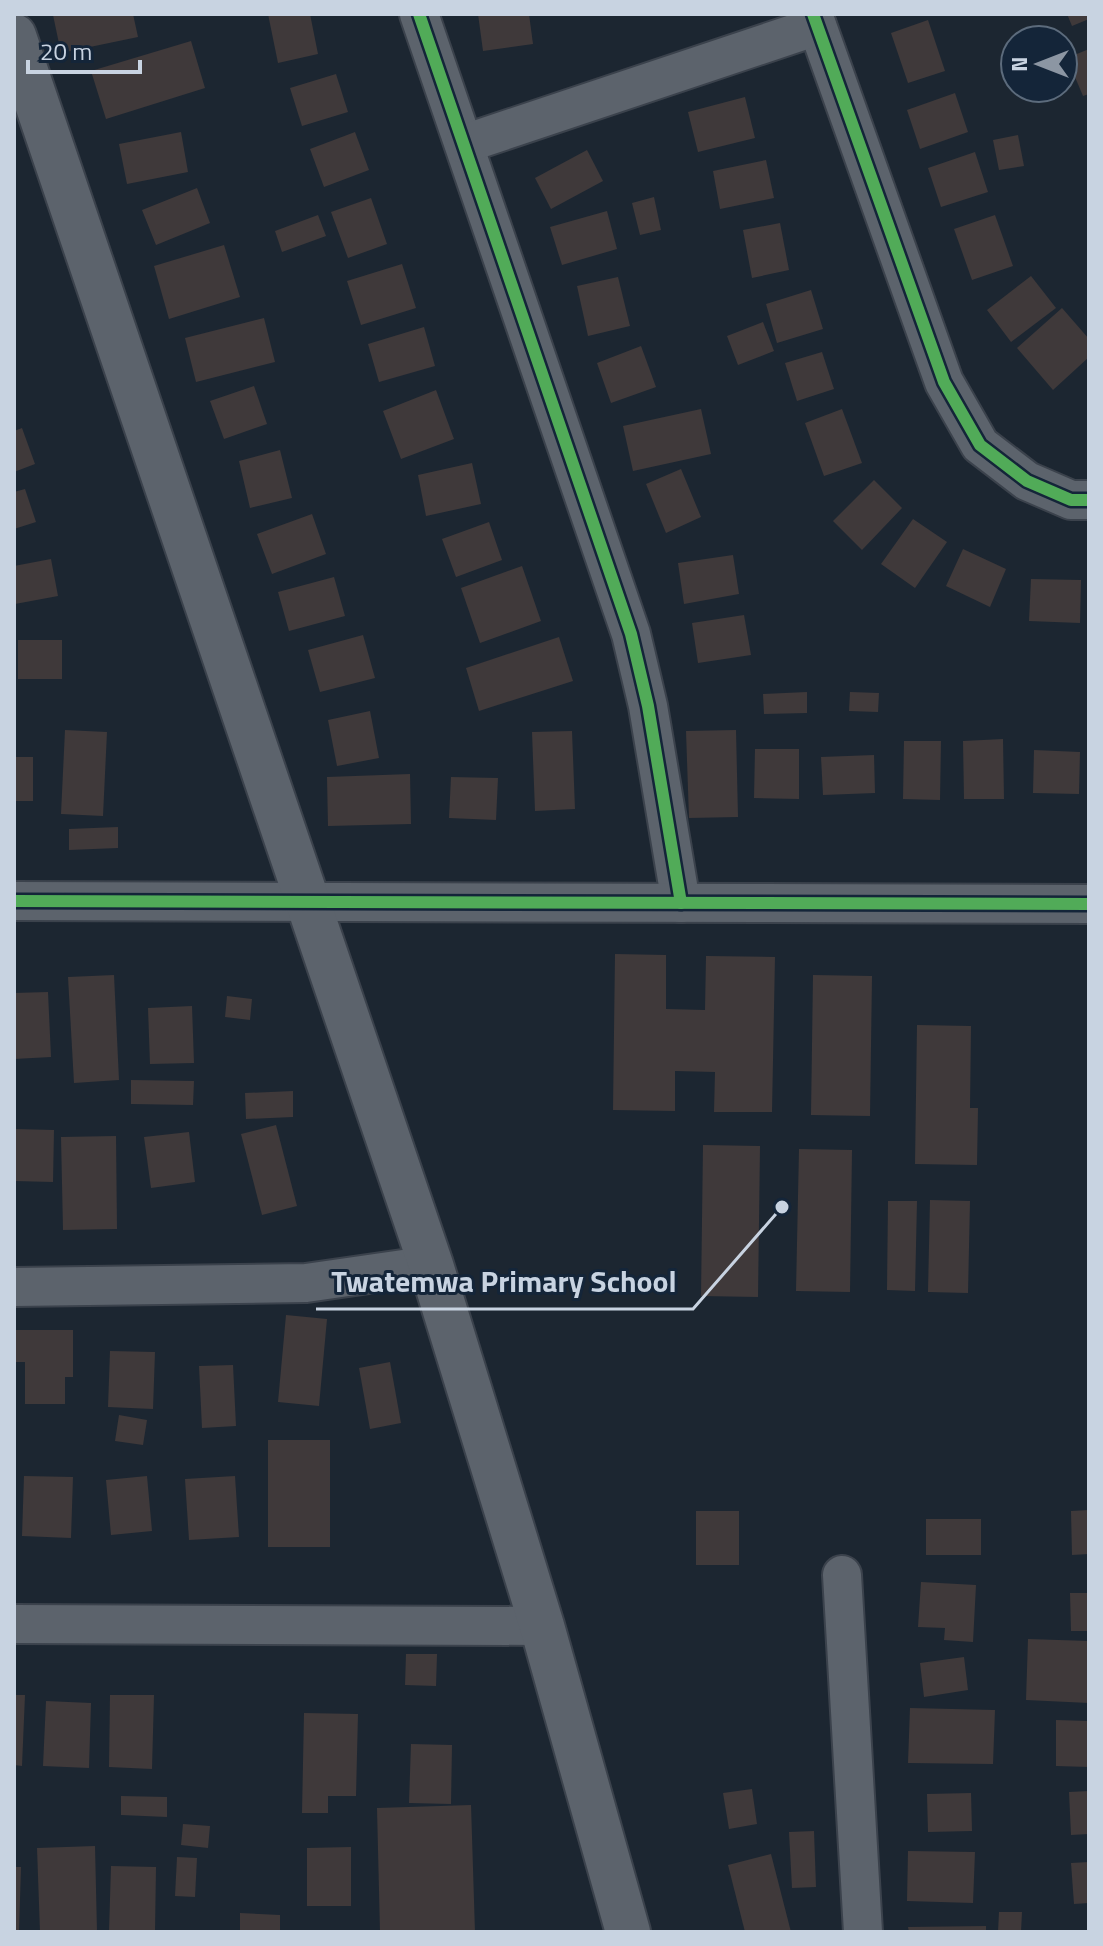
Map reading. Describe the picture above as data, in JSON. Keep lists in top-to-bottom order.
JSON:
{
  "places": ["Twatemwa Primary School"],
  "scale_bar": "20 m",
  "north": "left"
}
